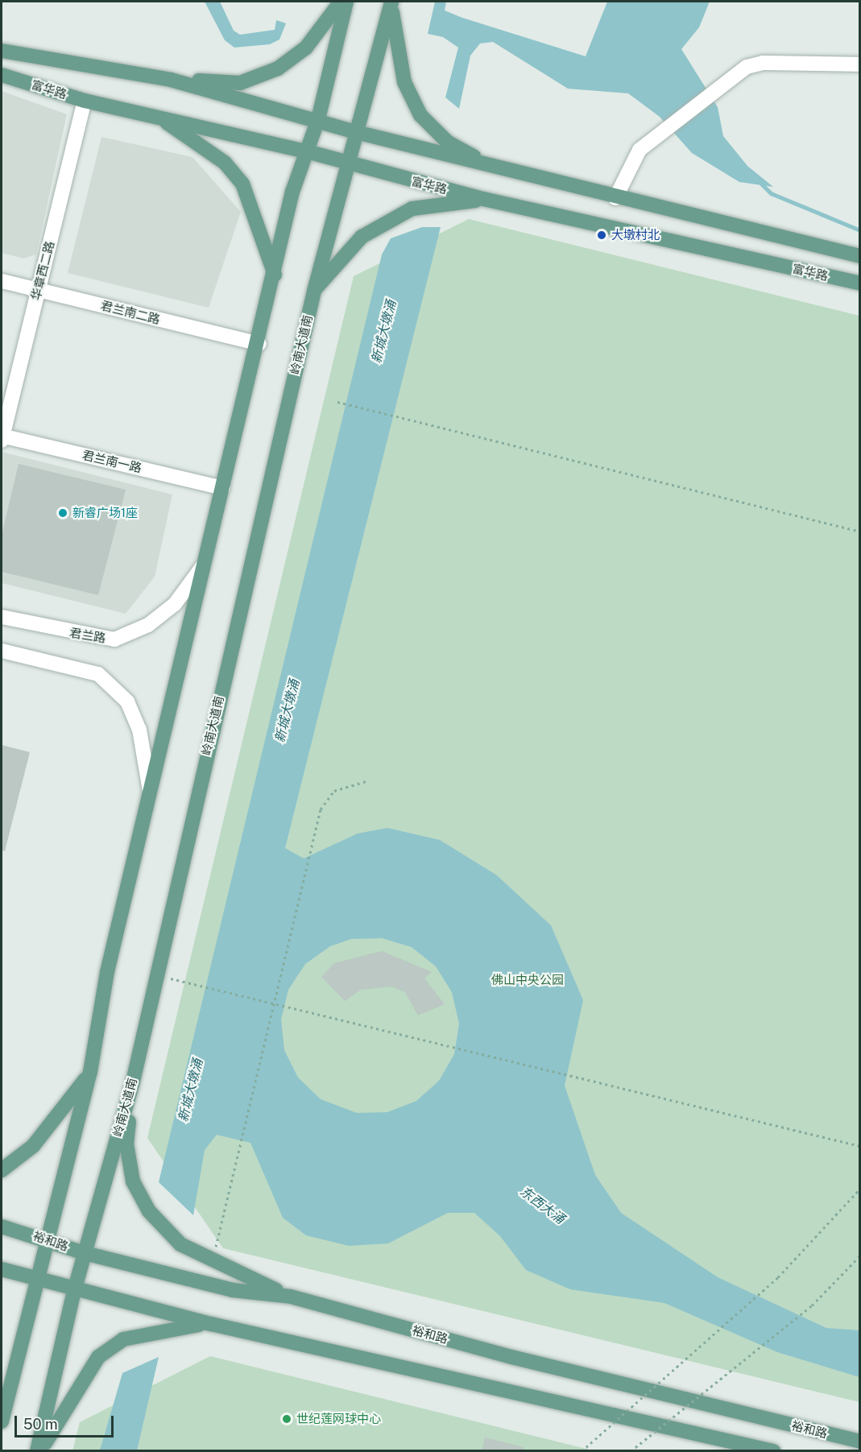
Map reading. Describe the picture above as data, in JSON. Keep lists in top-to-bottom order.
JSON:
{
  "streets": {
    "main road": ["富华路", "岭南大道南", "裕和路"],
    "street": [
      "华章西二路",
      "君兰南二路",
      "君兰南一路",
      "君兰路"
    ]
  },
  "crossings": [
    ["富华路", "华章西二路"],
    ["富华路", "岭南大道南"],
    ["华章西二路", "君兰南二路"],
    ["华章西二路", "君兰南一路"],
    ["岭南大道南", "裕和路"]
  ],
  "water": ["新城大墩涌", "东西大涌"],
  "parks": ["佛山中央公园"],
  "places": ["大墩村北", "新睿广场1座", "世纪莲网球中心"],
  "scale_bar": "50 m"
}
